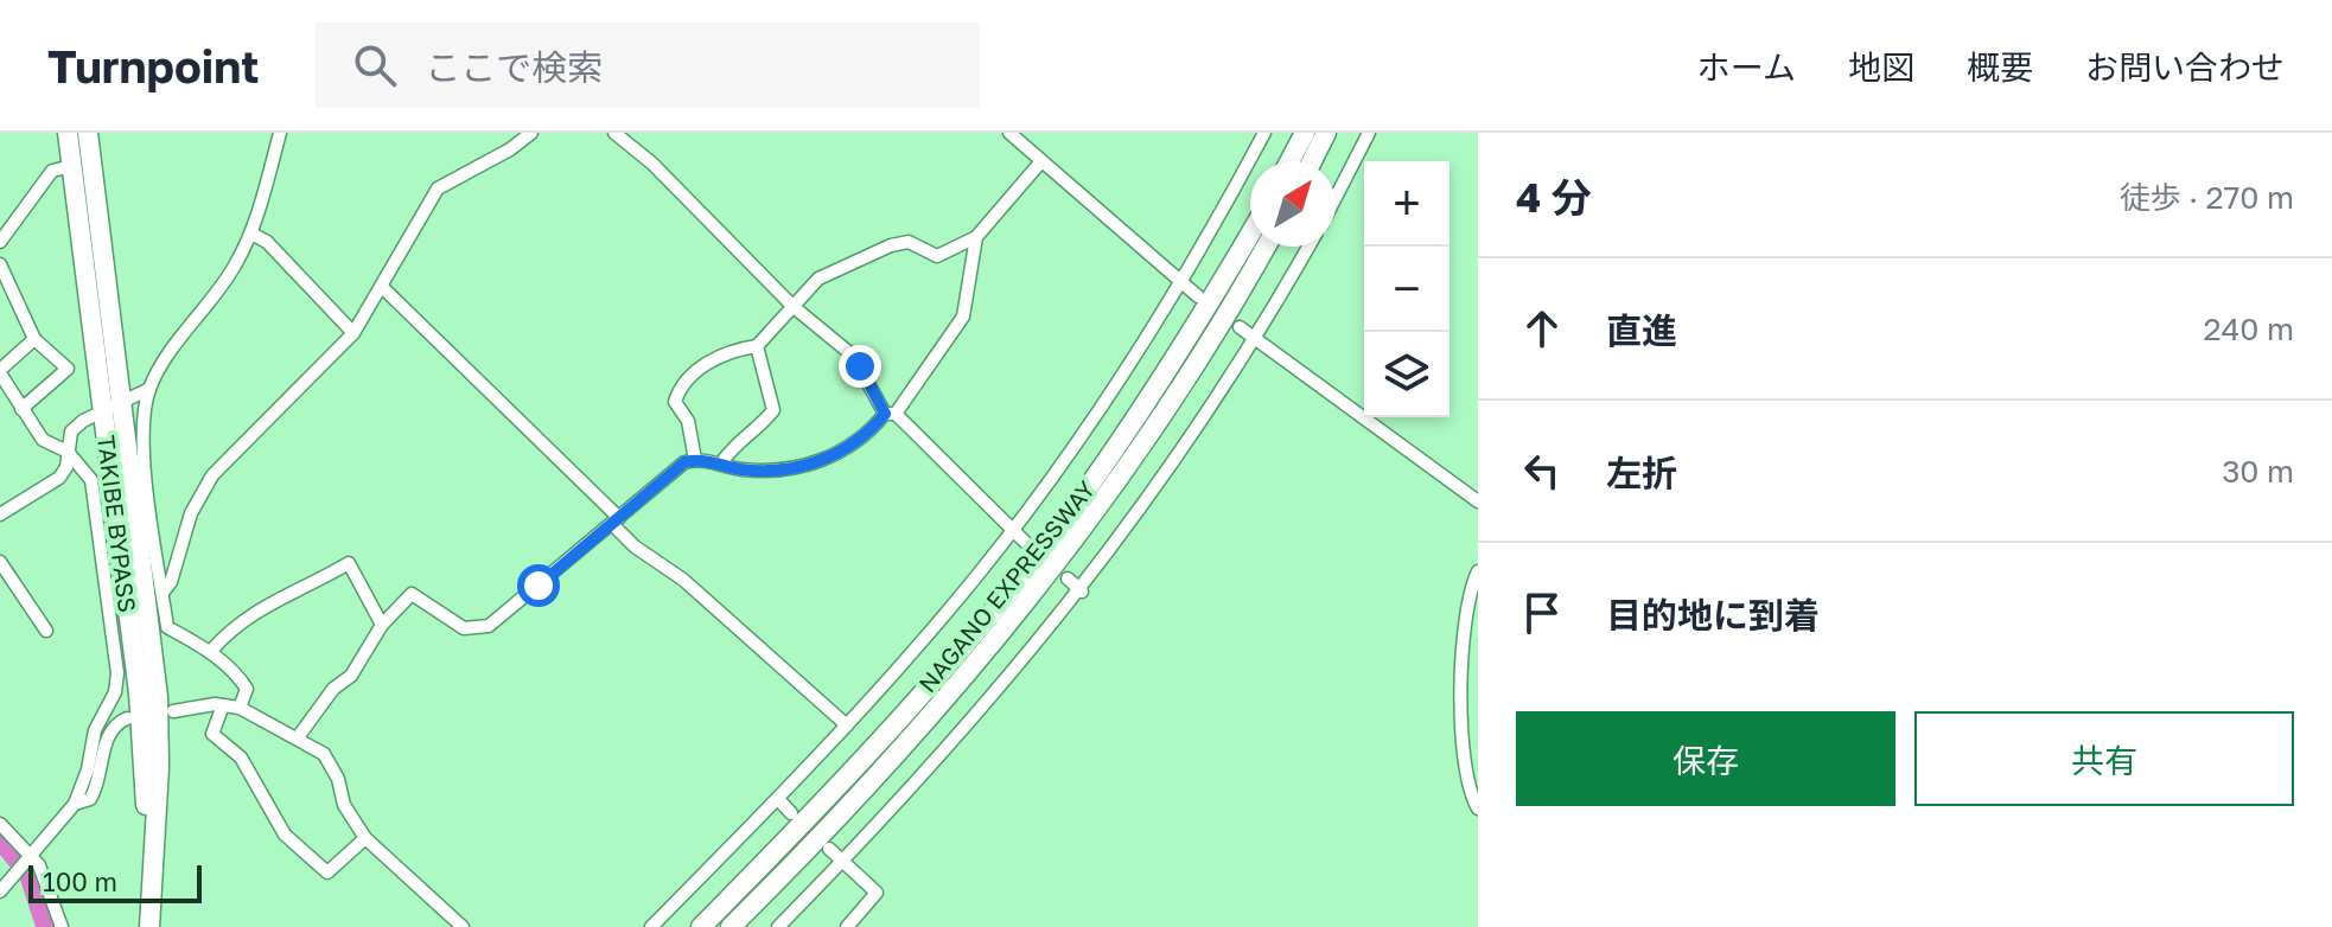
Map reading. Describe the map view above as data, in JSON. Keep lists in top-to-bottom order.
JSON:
{
  "streets": {
    "highway": ["TAKIBE BYPASS", "NAGANO EXPRESSWAY"]
  },
  "scale_bar": "100 m",
  "north": "top right",
  "page": {
    "header": "Turnpoint",
    "search": "ここで検索",
    "nav": [
      "ホーム",
      "地図",
      "概要",
      "お問い合わせ"
    ],
    "heading": ["4 分", "徒歩 · 270 m"],
    "map_buttons": ["+", "−"],
    "list": [
      ["直進", "240 m"],
      ["左折", "30 m"],
      "目的地に到着"
    ],
    "buttons": ["保存", "共有"],
    "scale": "100 m"
  }
}
